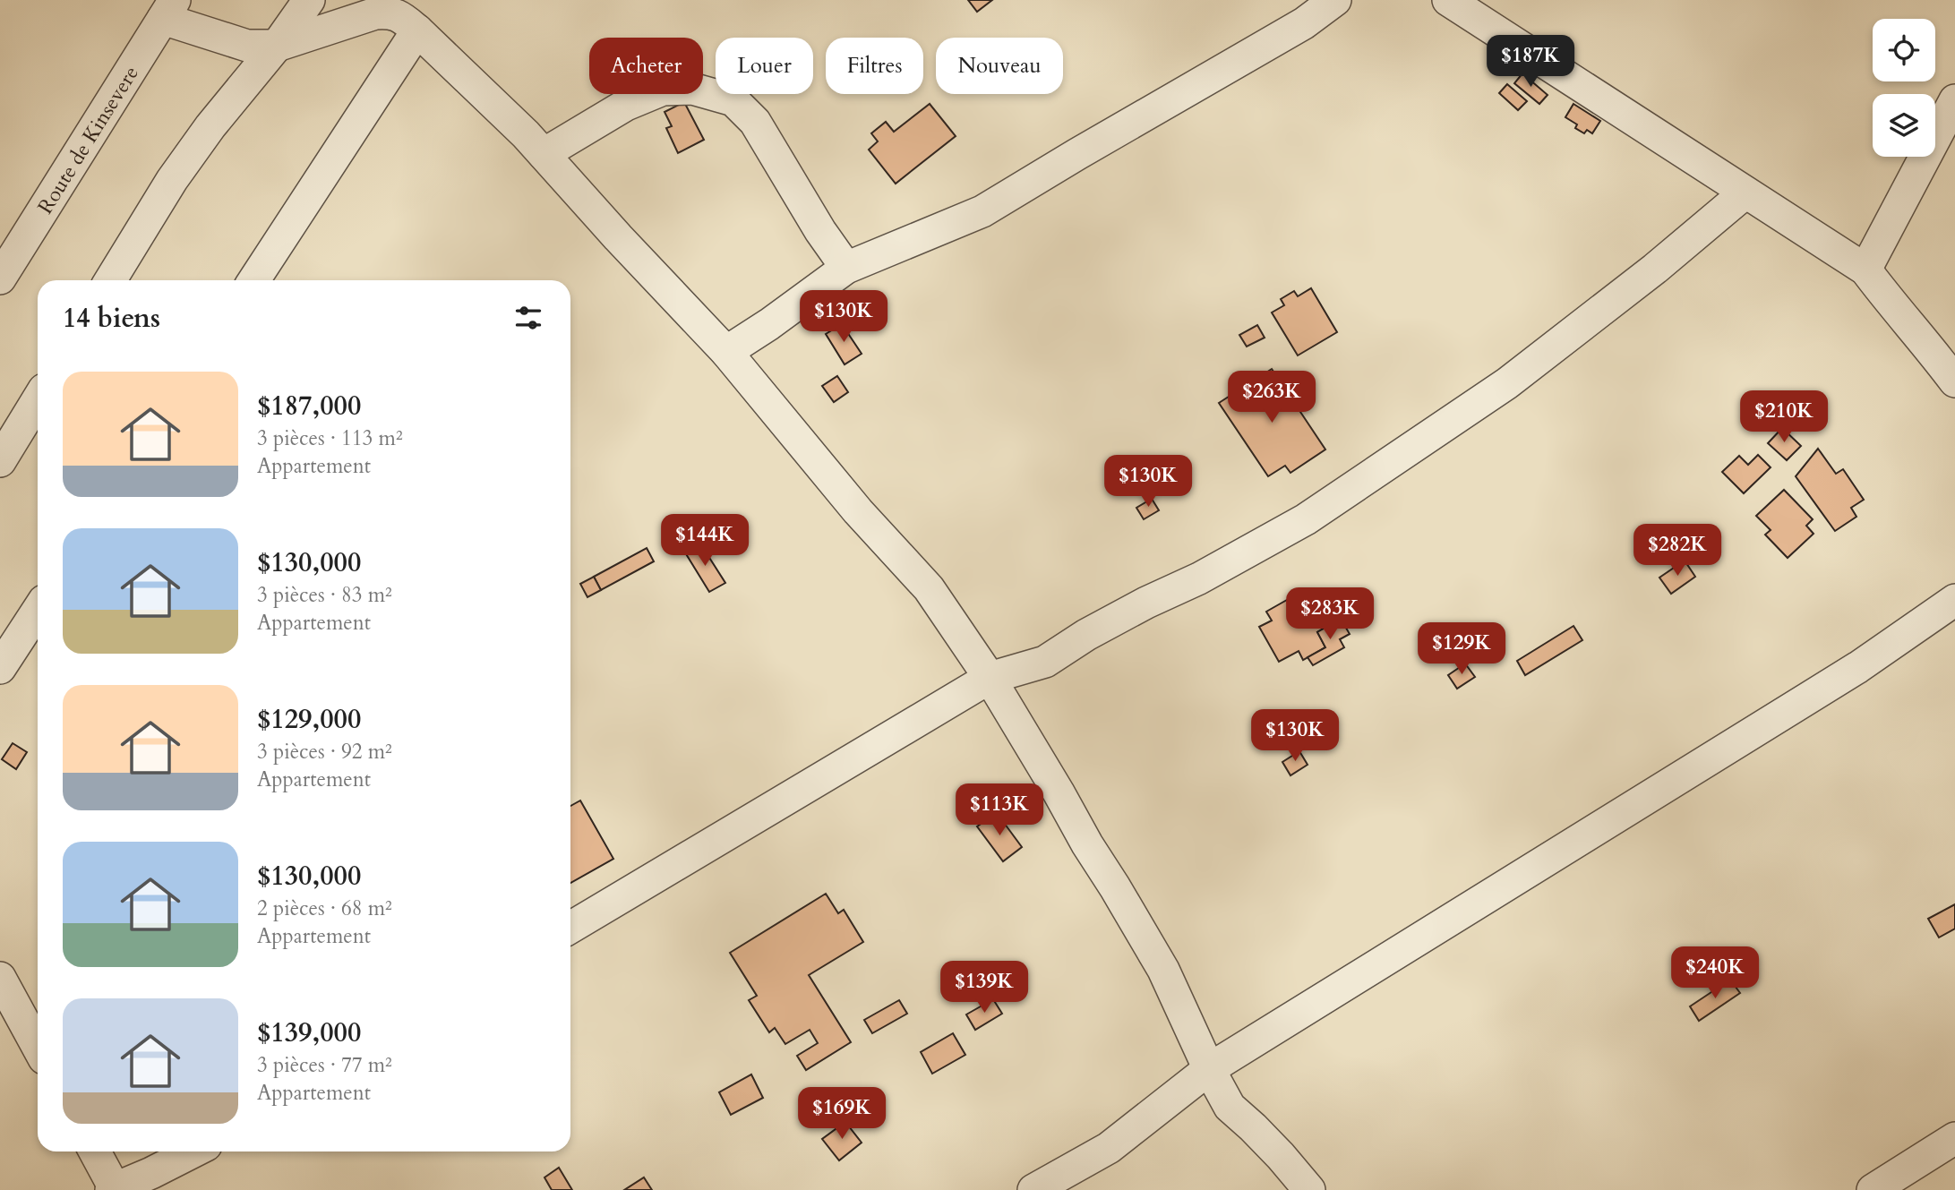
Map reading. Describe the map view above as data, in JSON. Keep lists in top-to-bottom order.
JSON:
{
  "streets": {
    "street": ["Route de Kinsevere"]
  },
  "page": {
    "price": [
      "$187K",
      "$130K",
      "$263K",
      "$210K",
      "$130K",
      "$144K",
      "$282K",
      "$283K",
      "$129K",
      "$130K",
      "$113K",
      "$240K",
      "$139K",
      "$169K"
    ],
    "chip": [
      "Acheter",
      "Louer",
      "Filtres",
      "Nouveau"
    ],
    "heading": "14 biens",
    "list": [
      {
        "name": "$187,000",
        "note": "3 pièces · 113 m² · Appartement"
      },
      {
        "name": "$130,000",
        "note": "3 pièces · 83 m² · Appartement"
      },
      {
        "name": "$129,000",
        "note": "3 pièces · 92 m² · Appartement"
      },
      {
        "name": "$130,000",
        "note": "2 pièces · 68 m² · Appartement"
      },
      {
        "name": "$139,000",
        "note": "3 pièces · 77 m² · Appartement"
      }
    ]
  }
}
